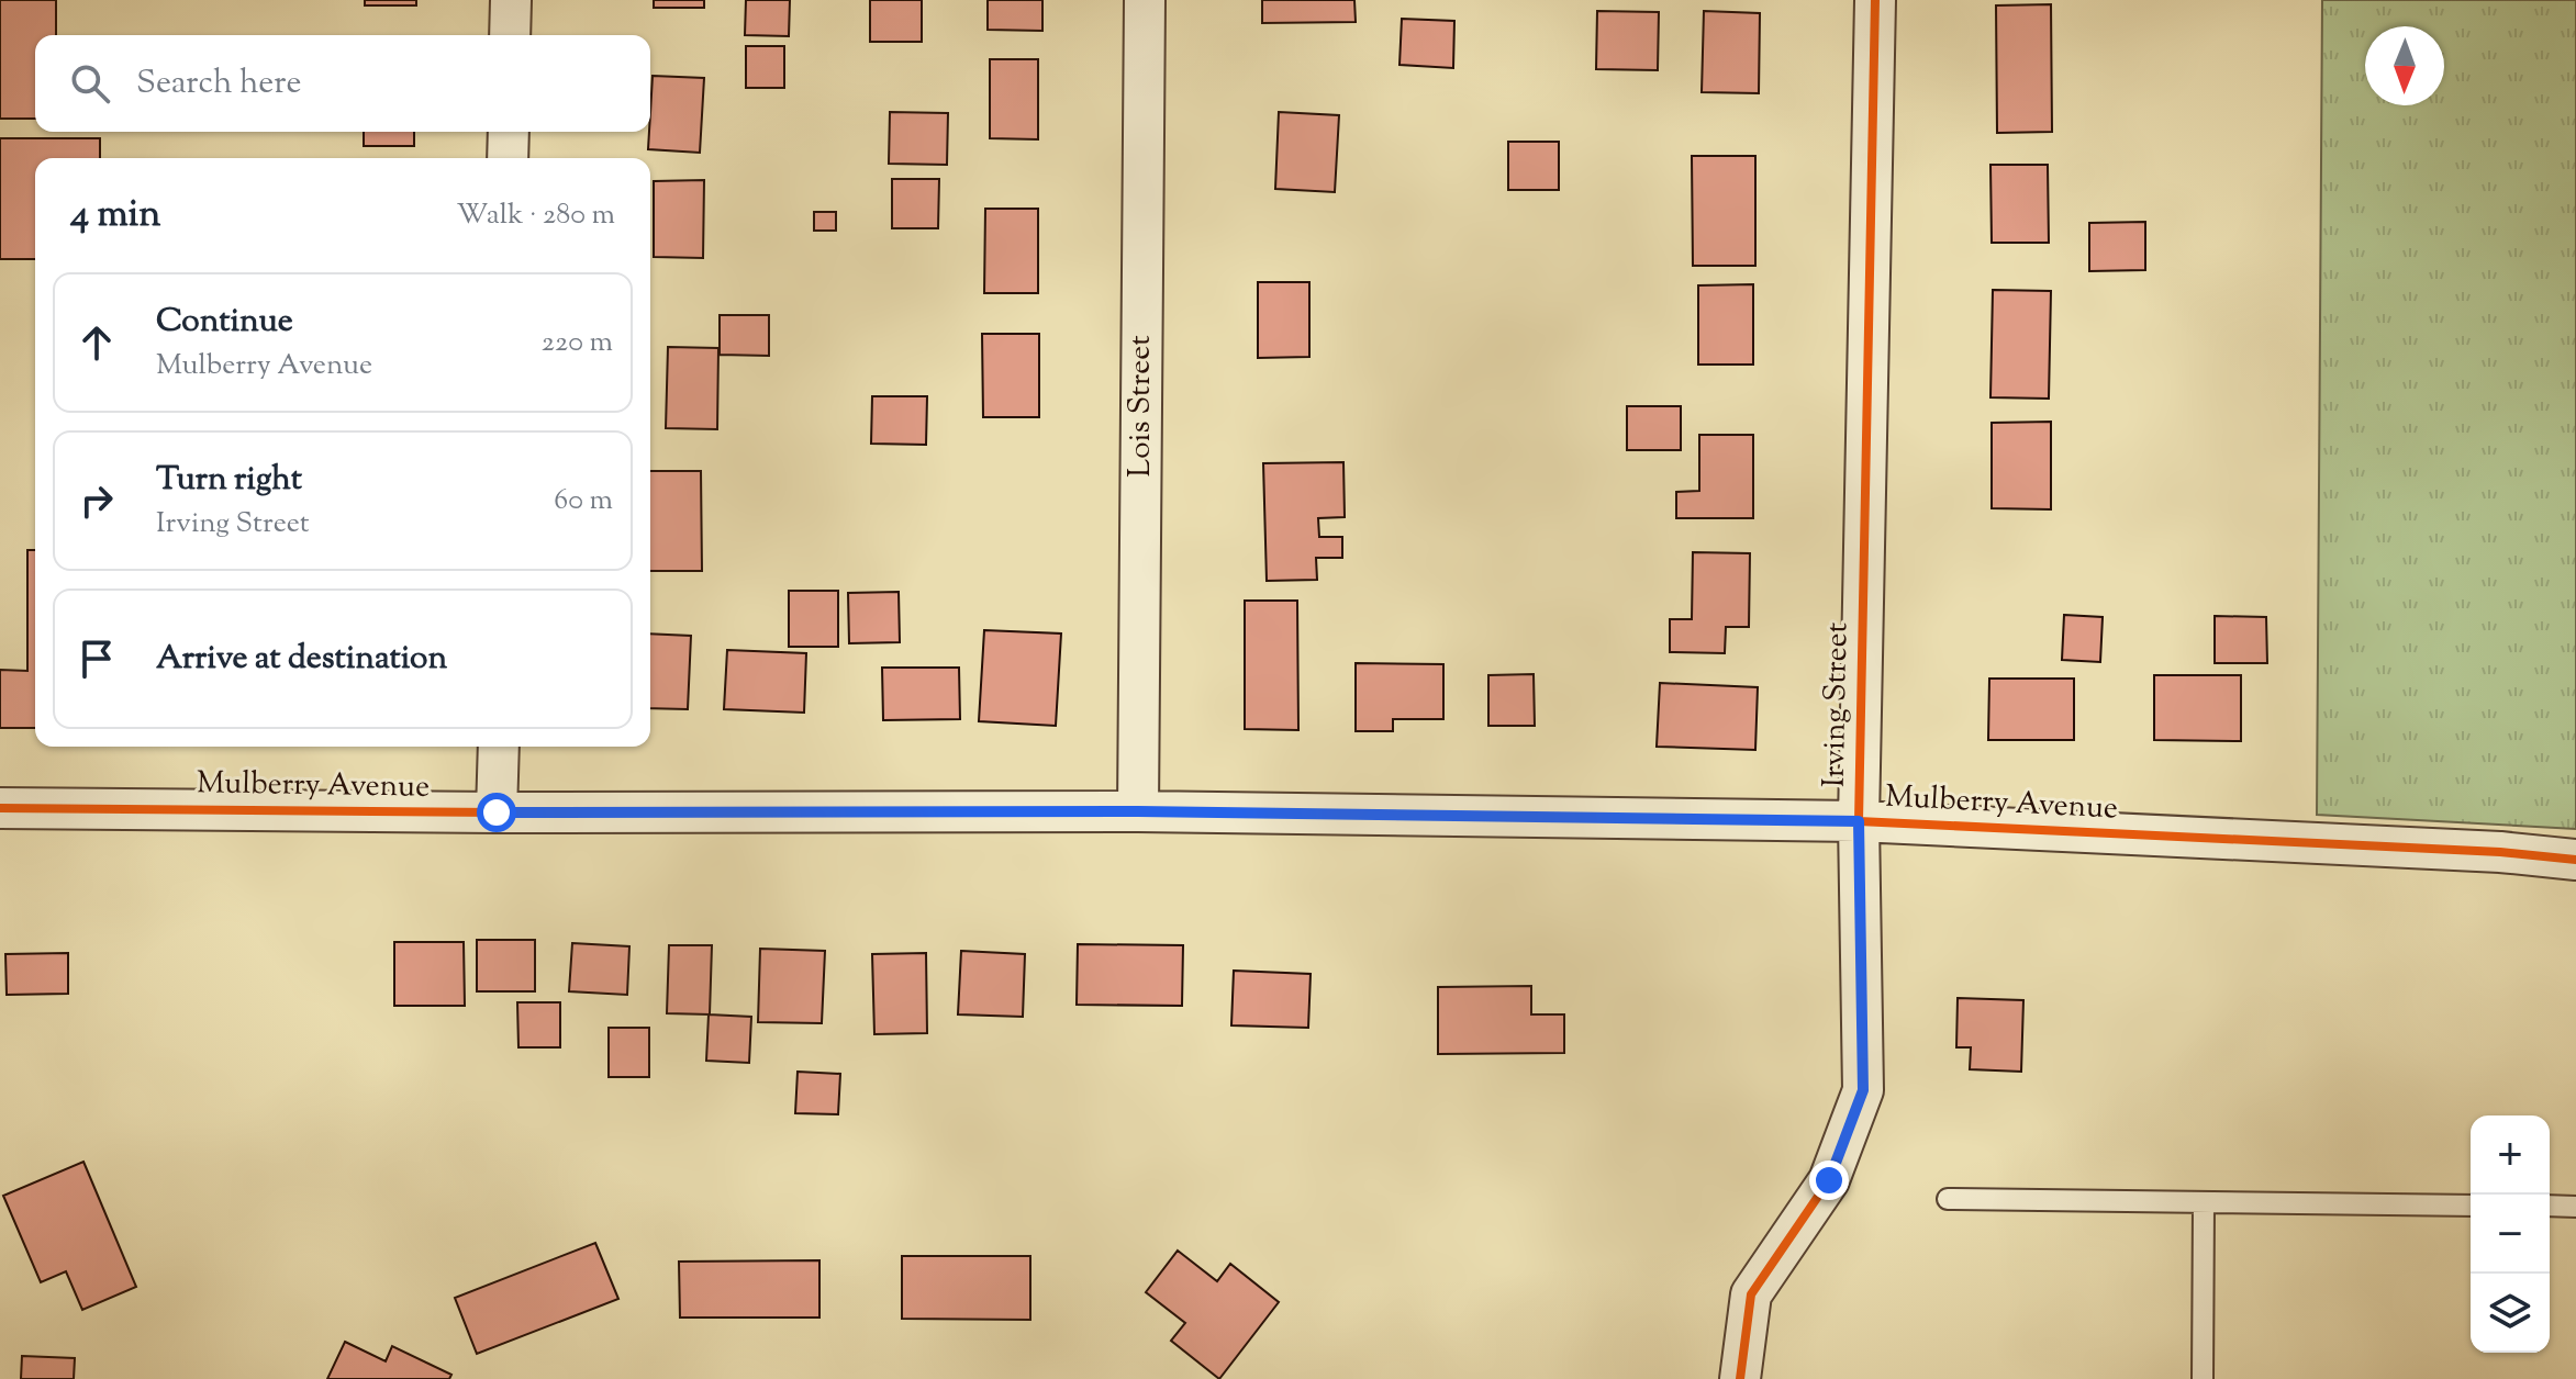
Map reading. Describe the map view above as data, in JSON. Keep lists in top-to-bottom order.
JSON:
{
  "streets": {
    "street": ["Lois Street", "Irving Street", "Mulberry Avenue"]
  },
  "crossings": [
    ["Lois Street", "Mulberry Avenue"],
    ["Irving Street", "Mulberry Avenue"]
  ],
  "north": "bottom",
  "page": {
    "search": "Search here",
    "heading": ["4 min", "Walk · 280 m"],
    "list": [
      ["Continue", "Mulberry Avenue", "220 m"],
      ["Turn right", "Irving Street", "60 m"],
      "Arrive at destination"
    ],
    "map_buttons": ["+", "−"]
  }
}
